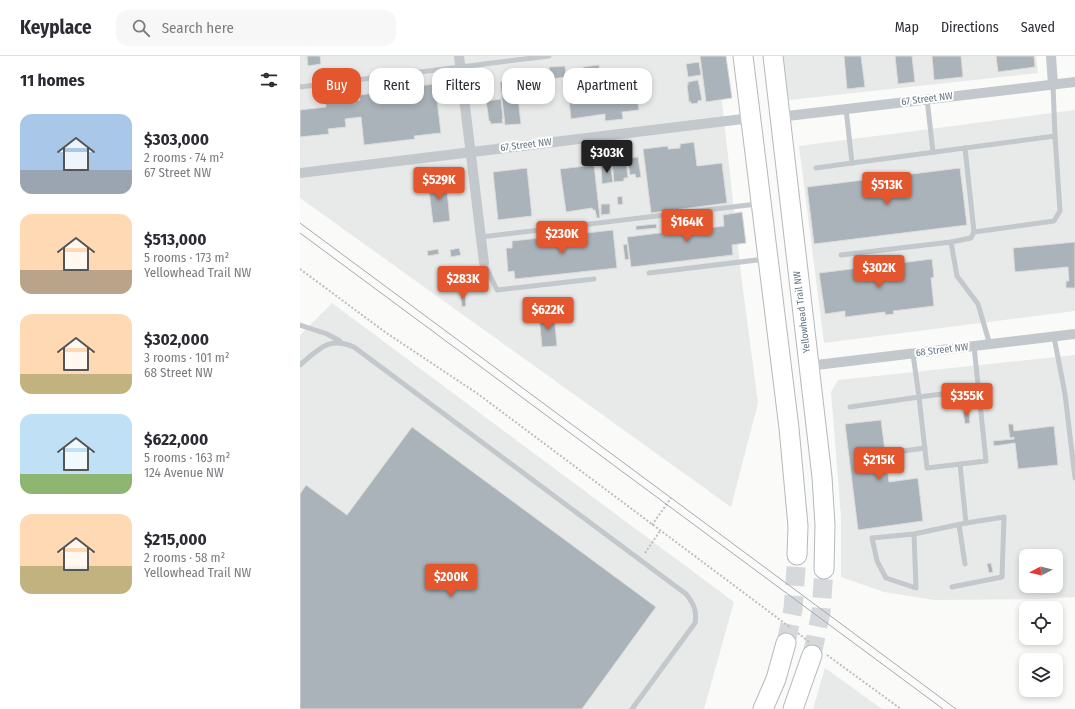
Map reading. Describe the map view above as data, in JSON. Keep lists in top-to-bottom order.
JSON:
{
  "streets": {
    "highway": ["Yellowhead Trail NW"],
    "street": ["67 Street NW", "68 Street NW"]
  },
  "crossings": [
    ["67 Street NW", "Yellowhead Trail NW"],
    ["Yellowhead Trail NW", "68 Street NW"]
  ],
  "north": "left",
  "page": {
    "header": "Keyplace",
    "search": "Search here",
    "nav": ["Map", "Directions", "Saved"],
    "heading": "11 homes",
    "chip": [
      "Buy",
      "Rent",
      "Filters",
      "New",
      "Apartment"
    ],
    "list": [
      {
        "name": "$303,000",
        "note": "2 rooms · 74 m² · 67 Street NW"
      },
      {
        "name": "$513,000",
        "note": "5 rooms · 173 m² · Yellowhead Trail NW"
      },
      {
        "name": "$302,000",
        "note": "3 rooms · 101 m² · 68 Street NW"
      },
      {
        "name": "$622,000",
        "note": "5 rooms · 163 m² · 124 Avenue NW"
      },
      {
        "name": "$215,000",
        "note": "2 rooms · 58 m² · Yellowhead Trail NW"
      }
    ],
    "price": [
      "$303K",
      "$529K",
      "$513K",
      "$164K",
      "$230K",
      "$302K",
      "$283K",
      "$622K",
      "$355K",
      "$215K",
      "$200K"
    ]
  }
}
